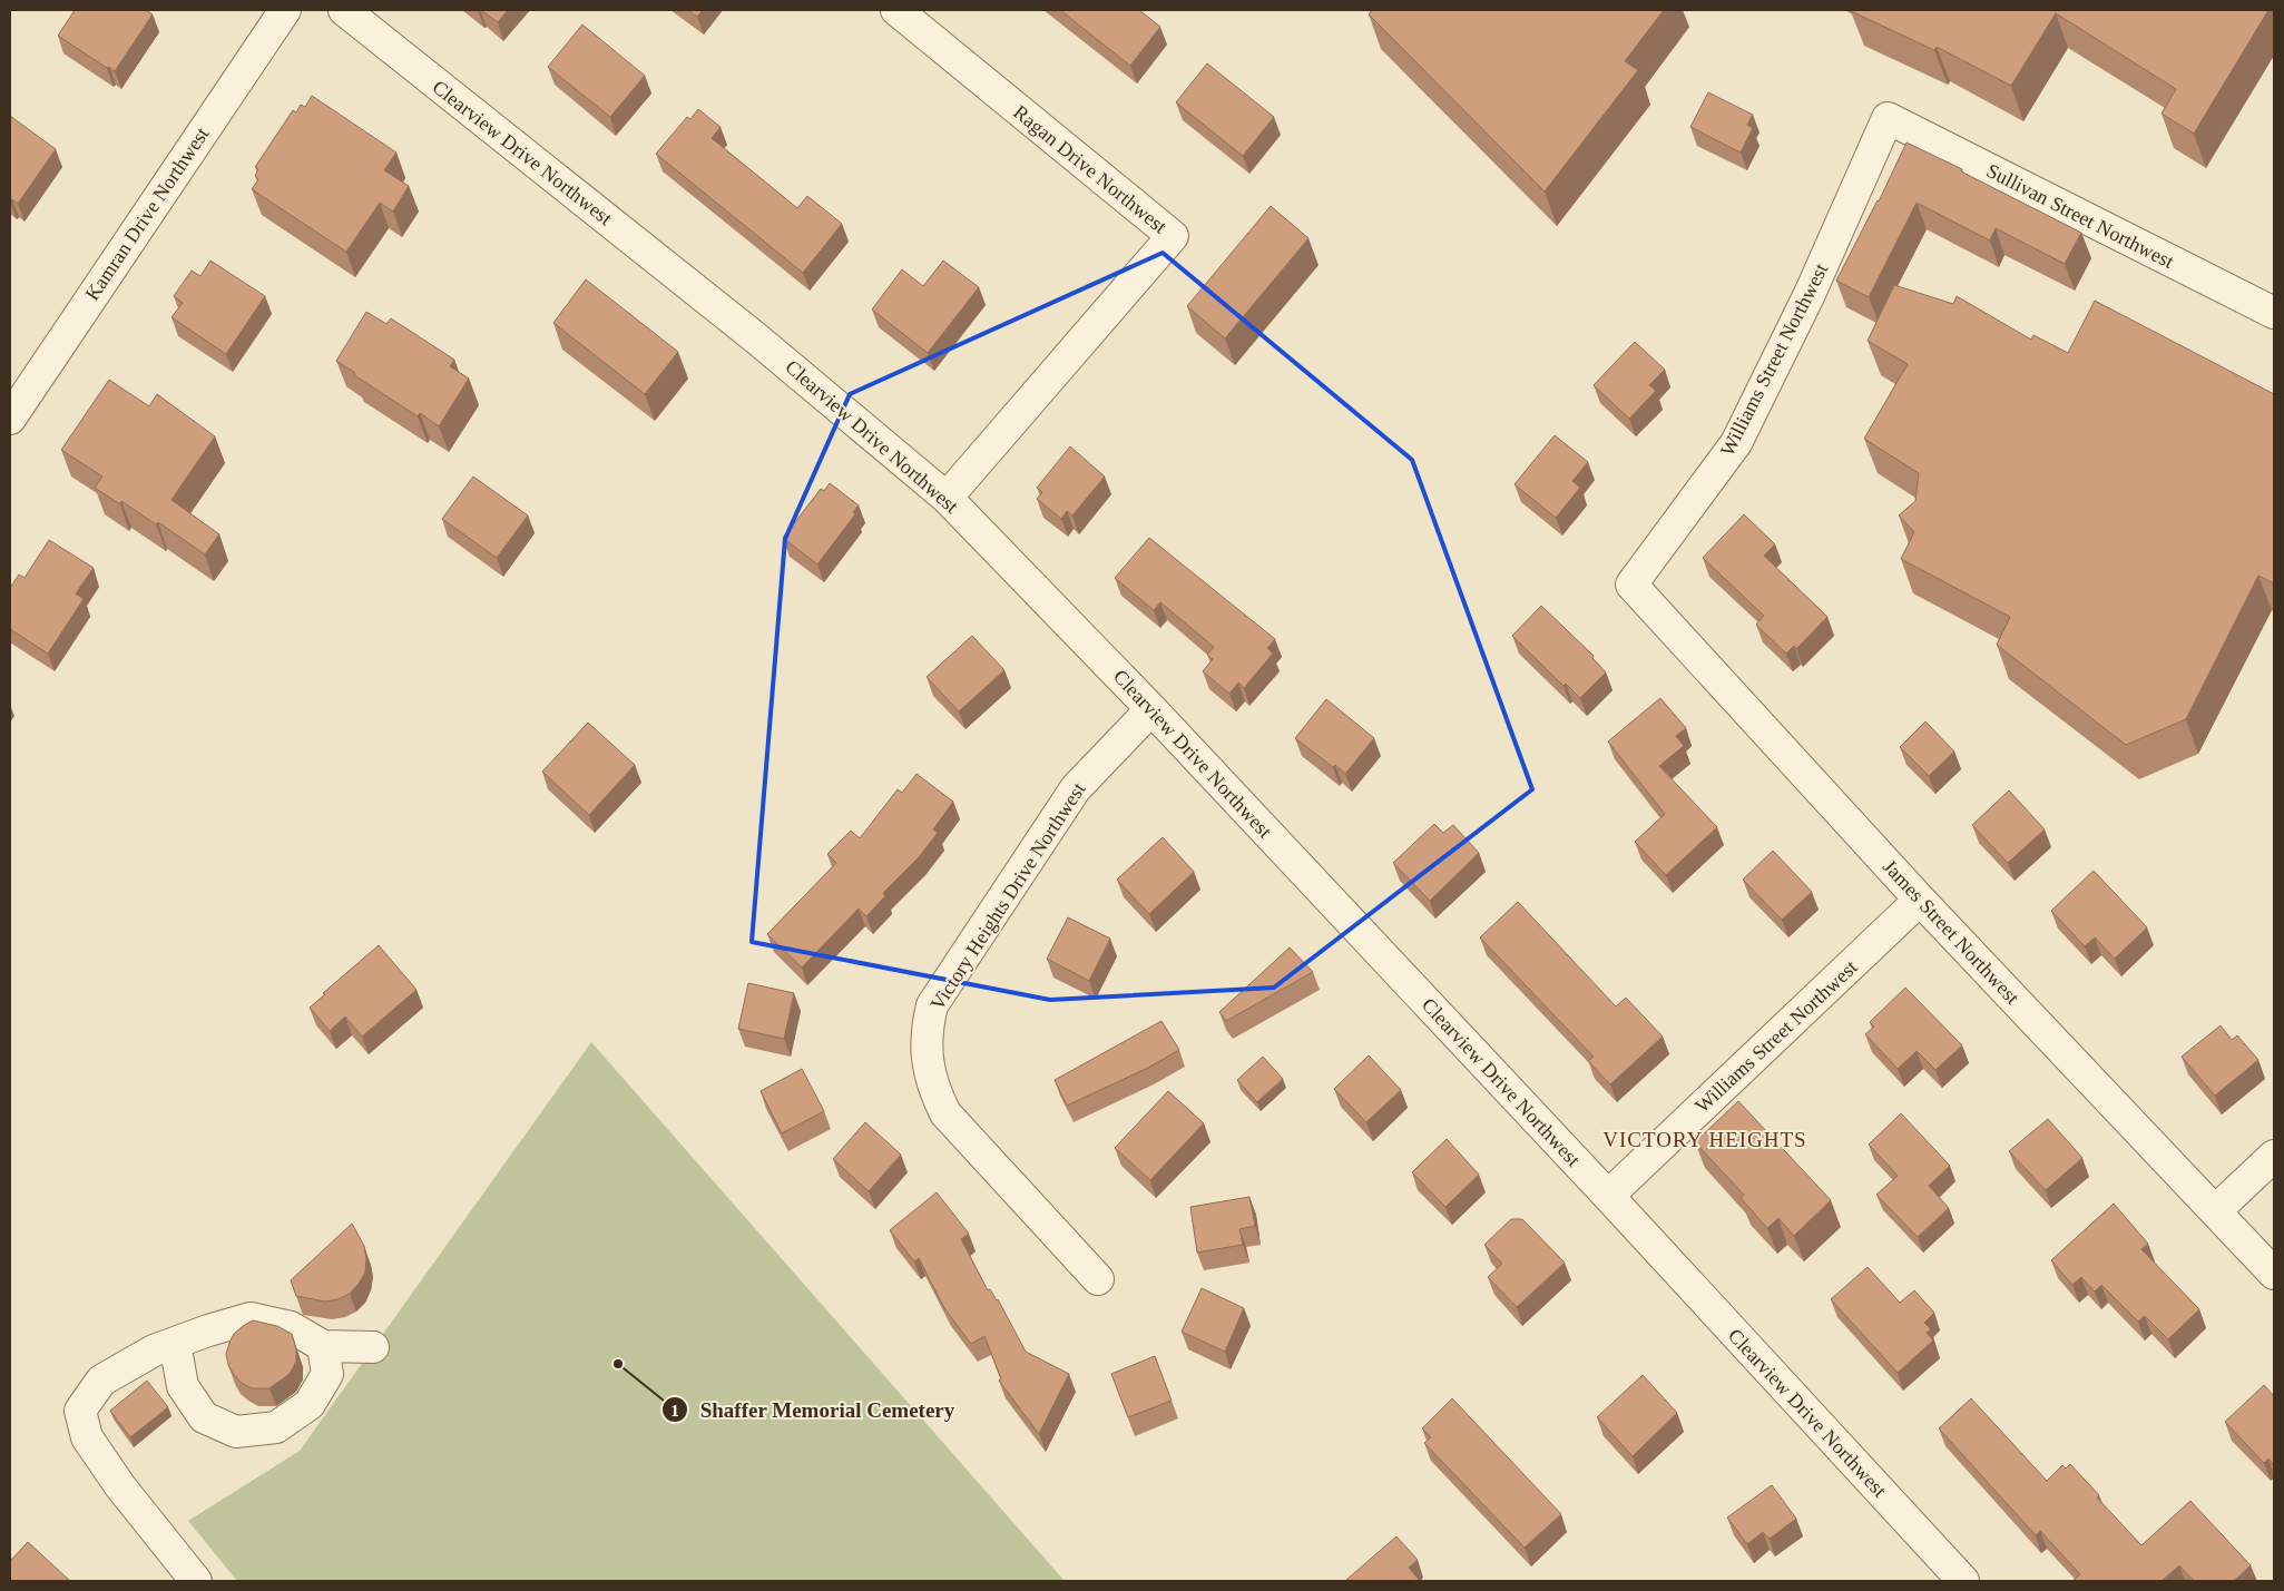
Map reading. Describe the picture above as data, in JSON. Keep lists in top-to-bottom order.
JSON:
{
  "streets": {
    "street": [
      "Clearview Drive Northwest",
      "Ragan Drive Northwest",
      "Kamran Drive Northwest",
      "Sullivan Street Northwest",
      "Williams Street Northwest",
      "Victory Heights Drive Northwest",
      "James Street Northwest"
    ]
  },
  "crossings": [
    ["Clearview Drive Northwest", "Ragan Drive Northwest"],
    ["Clearview Drive Northwest", "Williams Street Northwest"],
    ["Clearview Drive Northwest", "Victory Heights Drive Northwest"],
    ["Sullivan Street Northwest", "Williams Street Northwest"],
    ["Williams Street Northwest", "James Street Northwest"]
  ],
  "districts": ["VICTORY HEIGHTS"],
  "places": ["Shaffer Memorial Cemetery"]
}
